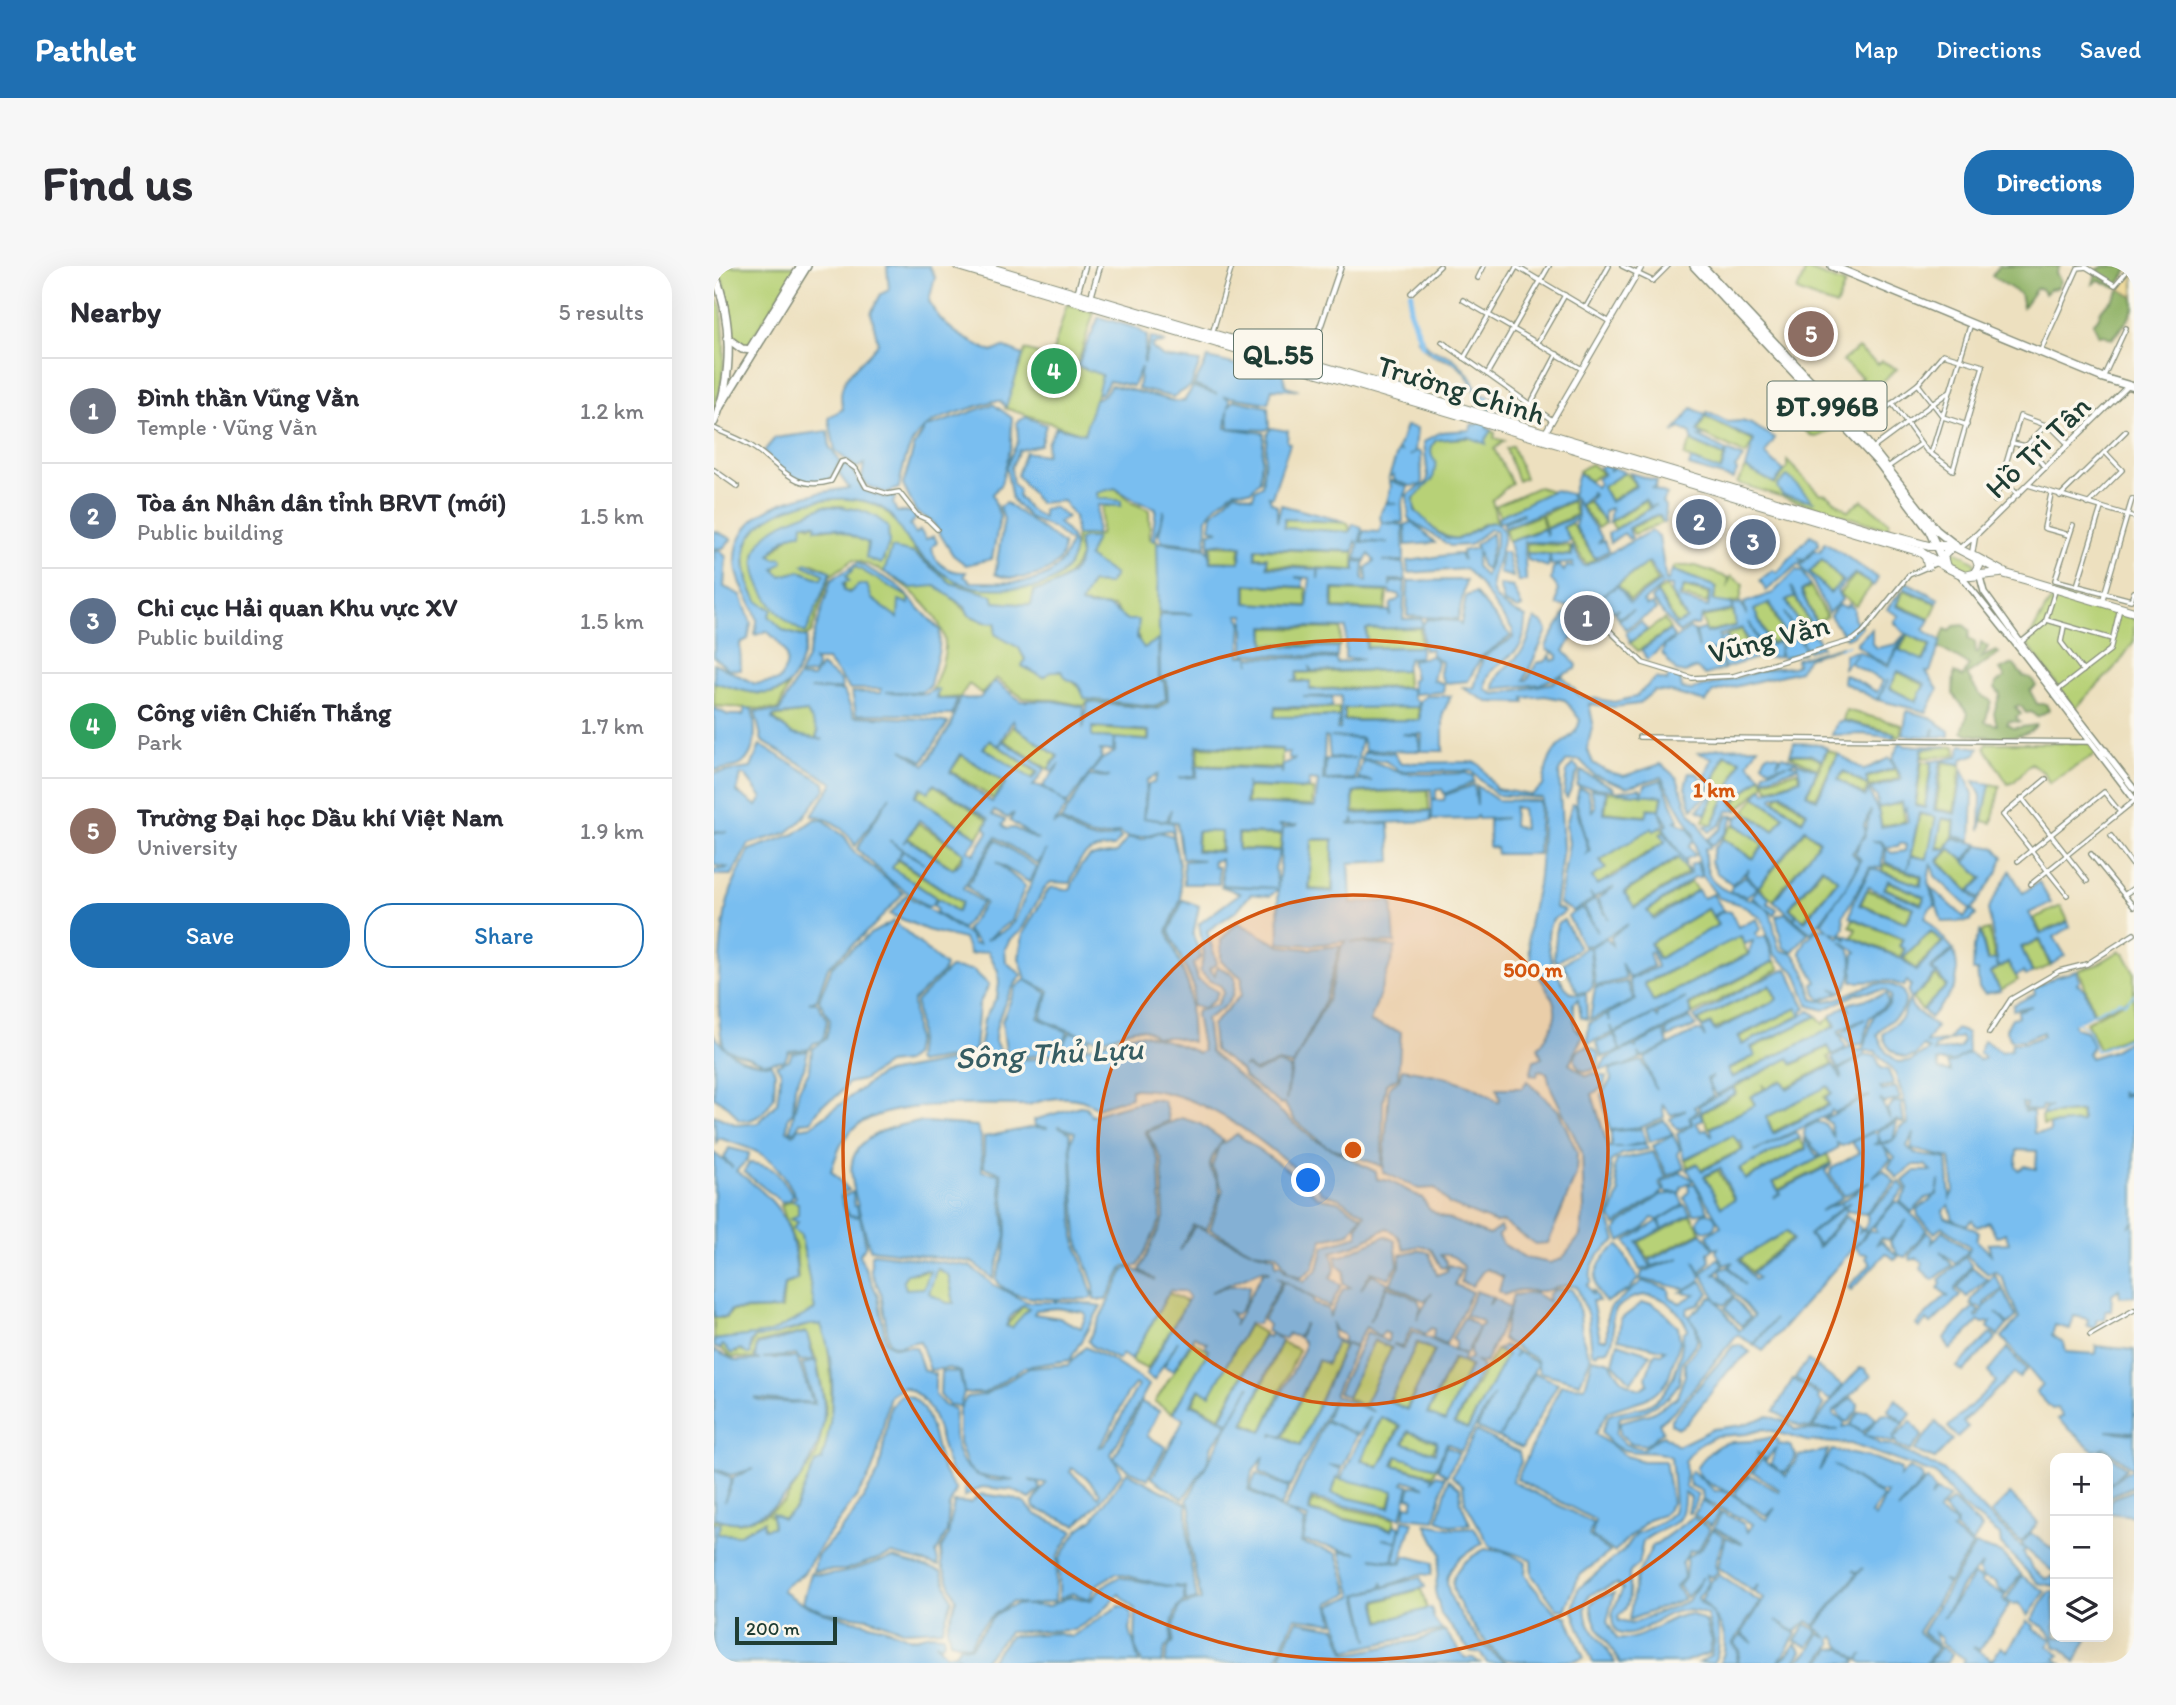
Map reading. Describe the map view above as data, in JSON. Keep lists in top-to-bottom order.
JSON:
{
  "streets": {
    "highway": ["QL.55", "Trường Chinh"],
    "main road": ["ĐT.996B"],
    "street": ["Hồ Tri Tân", "Vũng Vằn"]
  },
  "crossings": [
    ["Trường Chinh", "ĐT.996B"],
    ["Trường Chinh", "Hồ Tri Tân"],
    ["Trường Chinh", "Vũng Vằn"],
    ["ĐT.996B", "Hồ Tri Tân"],
    ["ĐT.996B", "Vũng Vằn"]
  ],
  "water": ["Sông Thủ Lựu"],
  "scale_bar": "200 m",
  "page": {
    "header": "Pathlet",
    "nav": ["Map", "Directions", "Saved"],
    "buttons": [
      "Directions",
      ["Save", "Share"]
    ],
    "title": "Find us",
    "heading": ["Nearby", "5 results"],
    "pins": [
      "5",
      "4",
      "2",
      "3",
      "1"
    ],
    "list": [
      {
        "mark": "1",
        "name": "Đình thần Vũng Vằn",
        "note": "Temple · Vũng Vằn",
        "value": "1.2 km"
      },
      {
        "mark": "2",
        "name": "Tòa án Nhân dân tỉnh BRVT (mới)",
        "note": "Public building",
        "value": "1.5 km"
      },
      {
        "mark": "3",
        "name": "Chi cục Hải quan Khu vực XV",
        "note": "Public building",
        "value": "1.5 km"
      },
      {
        "mark": "4",
        "name": "Công viên Chiến Thắng",
        "note": "Park",
        "value": "1.7 km"
      },
      {
        "mark": "5",
        "name": "Trường Đại học Dầu khí Việt Nam",
        "note": "University",
        "value": "1.9 km"
      }
    ],
    "map_buttons": ["+", "−"],
    "scale": "200 m"
  },
  "rings": ["1 km", "500 m"]
}
